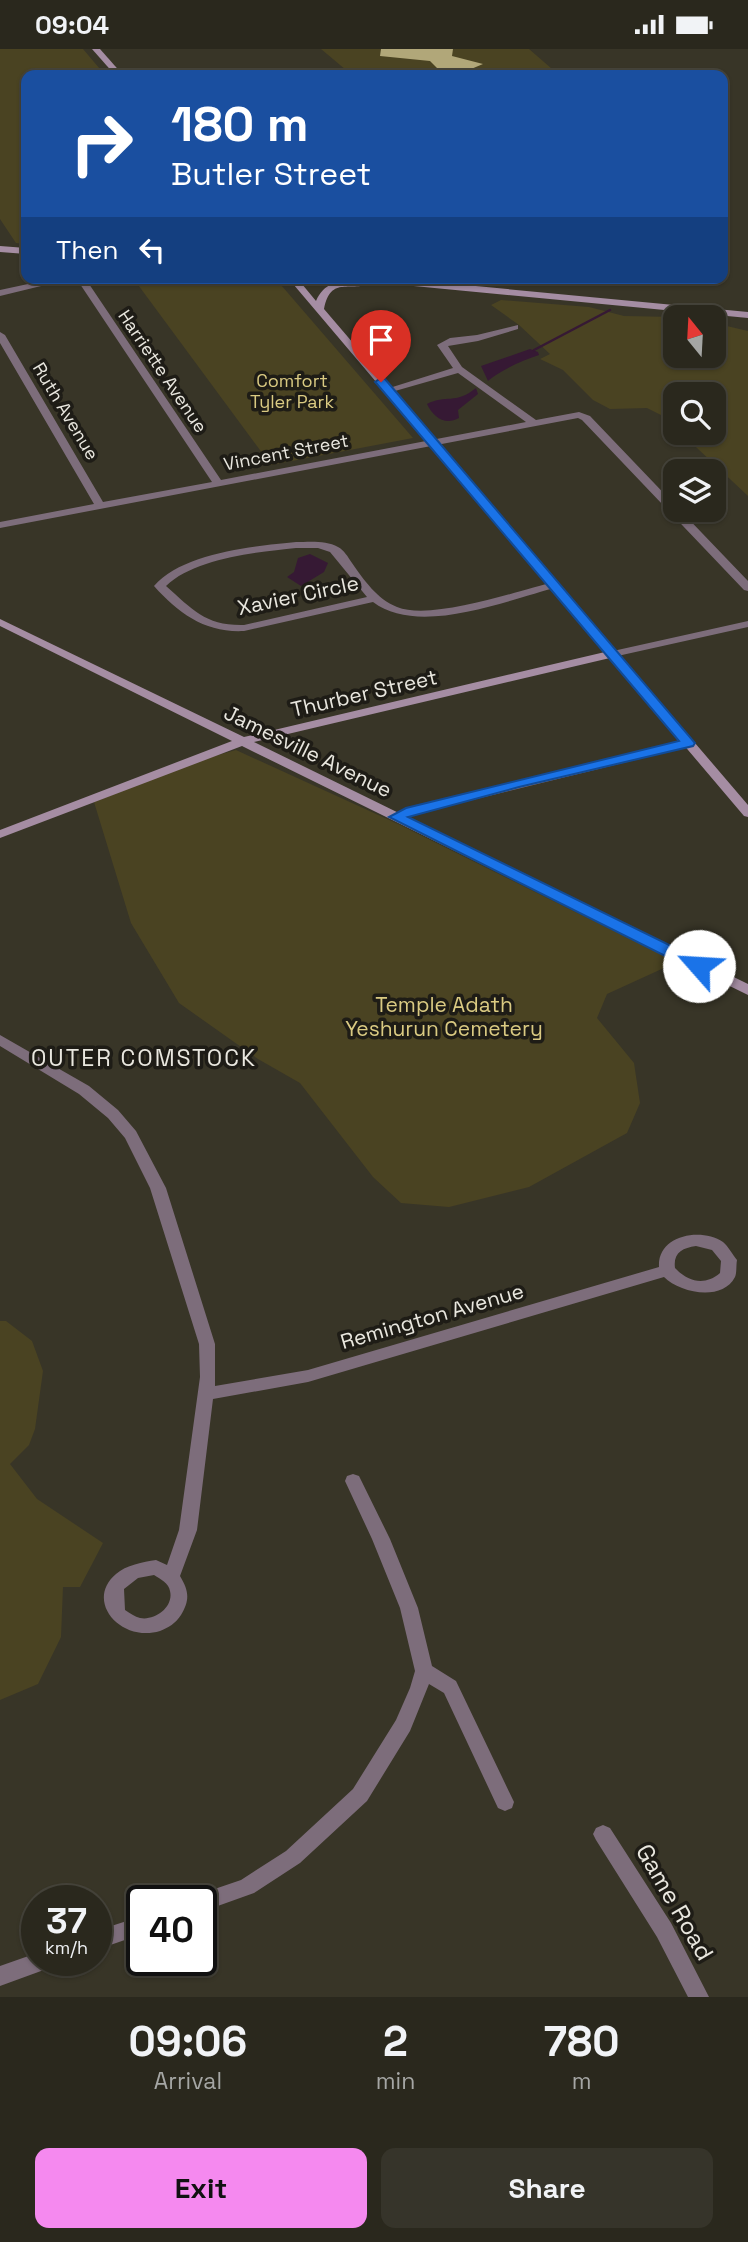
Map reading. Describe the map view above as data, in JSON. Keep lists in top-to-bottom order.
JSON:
{
  "streets": {
    "street": [
      "Harriette Avenue",
      "Ruth Avenue",
      "Vincent Street",
      "Xavier Circle",
      "Thurber Street",
      "Jamesville Avenue",
      "Remington Avenue",
      "Game Road"
    ]
  },
  "crossings": [
    ["Harriette Avenue", "Vincent Street"],
    ["Ruth Avenue", "Vincent Street"],
    ["Thurber Street", "Jamesville Avenue"]
  ],
  "districts": ["OUTER COMSTOCK"],
  "parks": ["Comfort Tyler Park", "Temple Adath Yeshurun Cemetery"],
  "north": "top",
  "page": {
    "status": "09:04",
    "turn": ["180 m", "Butler Street"],
    "then": "Then",
    "speed": "37 km/h",
    "limit": "40",
    "eta": [
      "09:06",
      "Arrival",
      "2",
      "min",
      "780",
      "m"
    ],
    "buttons": ["Exit", "Share"]
  }
}
